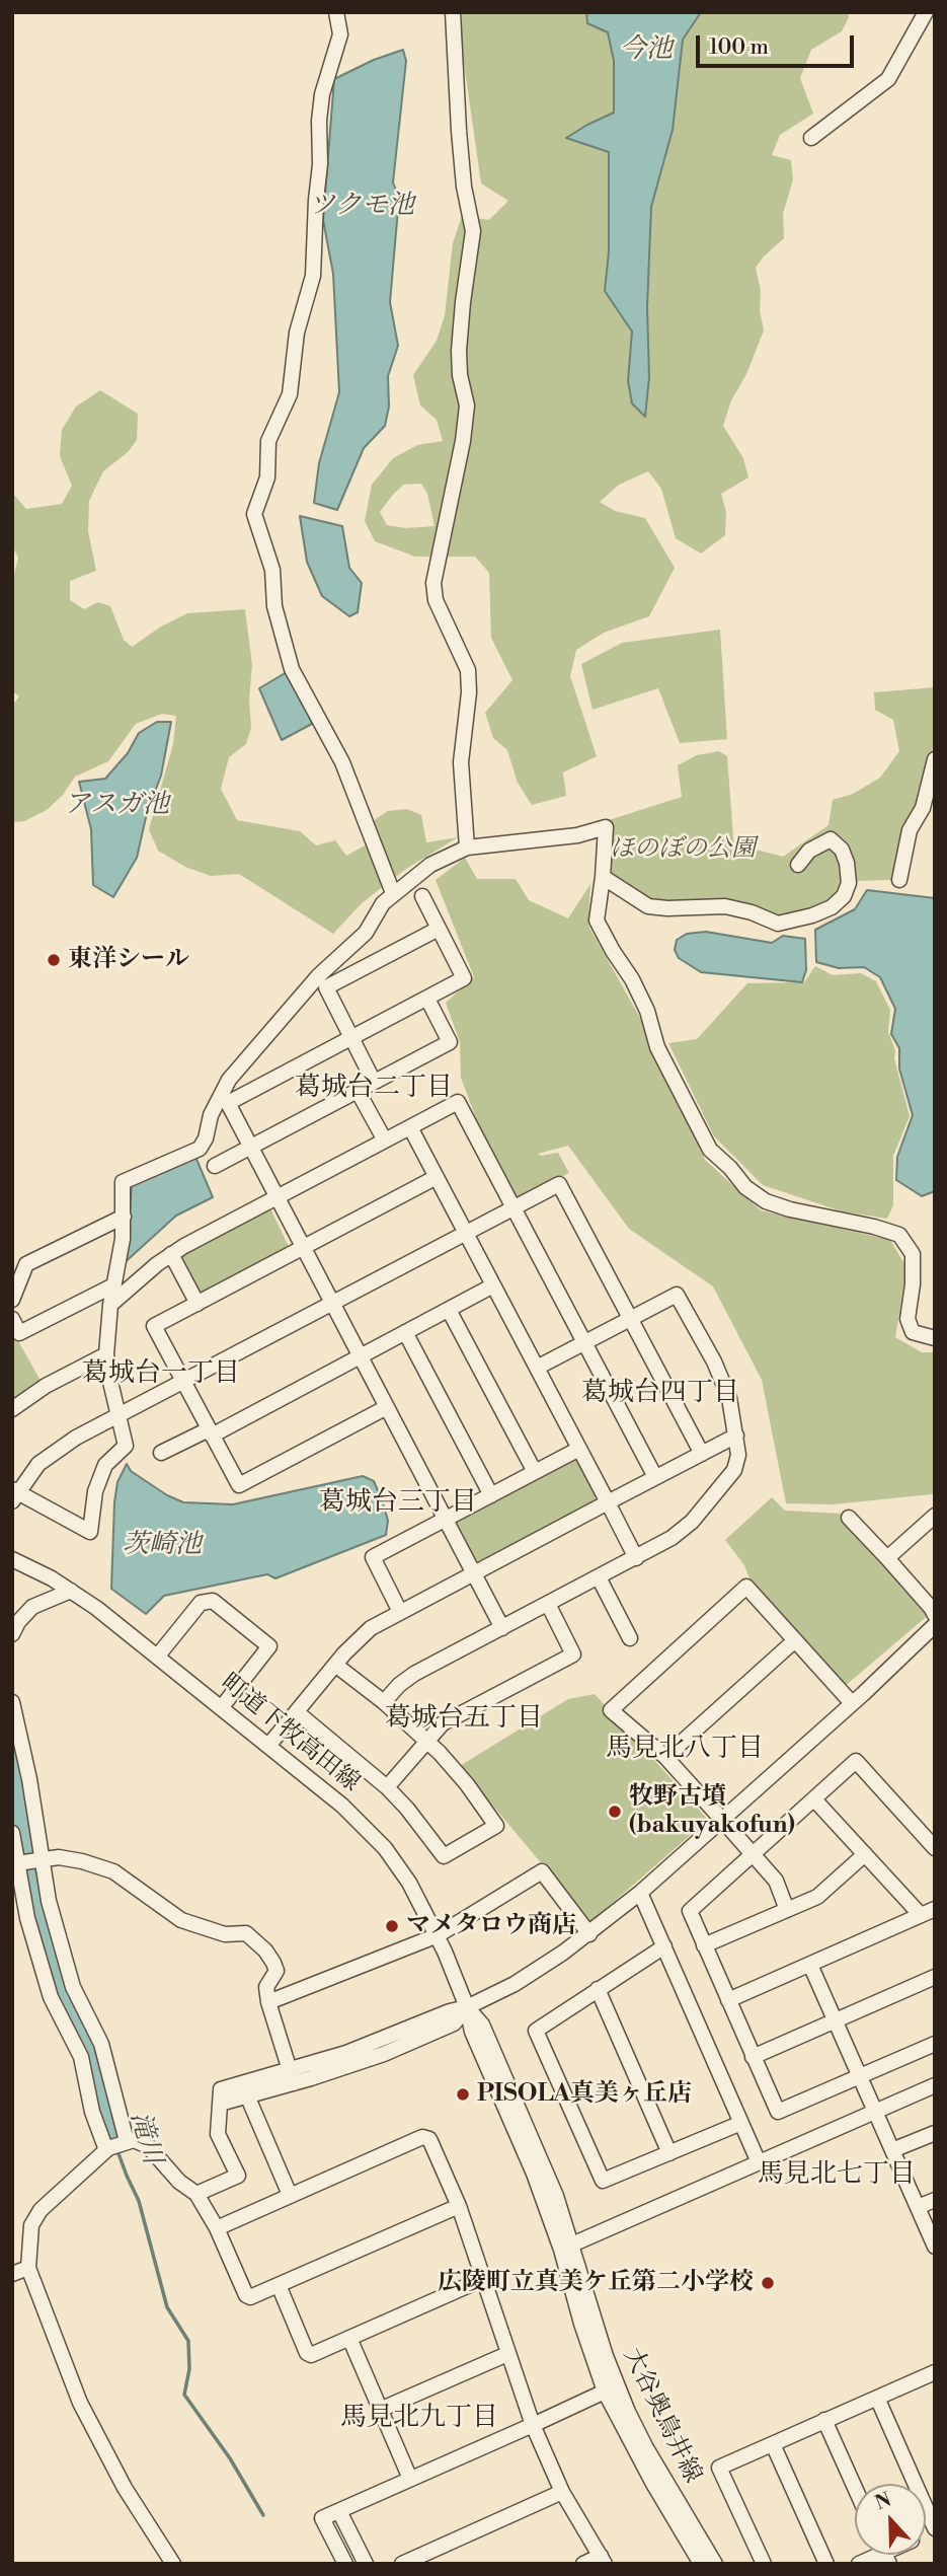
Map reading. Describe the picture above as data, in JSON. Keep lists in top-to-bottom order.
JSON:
{
  "streets": {
    "street": ["町道下牧高田線", "大谷奥鳥井線"]
  },
  "crossings": [
    ["町道下牧高田線", "大谷奥鳥井線"]
  ],
  "districts": [
    "葛城台二丁目",
    "葛城台一丁目",
    "葛城台四丁目",
    "葛城台三丁目",
    "葛城台五丁目",
    "馬見北八丁目",
    "馬見北七丁目",
    "馬見北九丁目"
  ],
  "water": [
    "今池",
    "ツクモ池",
    "アスガ池",
    "茨崎池",
    "滝川"
  ],
  "parks": ["ほのぼの公園"],
  "places": [
    "東洋シール",
    "牧野古墳 (bakuyakofun)",
    "マメタロウ商店",
    "PISOLA真美ヶ丘店",
    "広陵町立真美ケ丘第二小学校"
  ],
  "scale_bar": "100 m",
  "north": "top"
}
